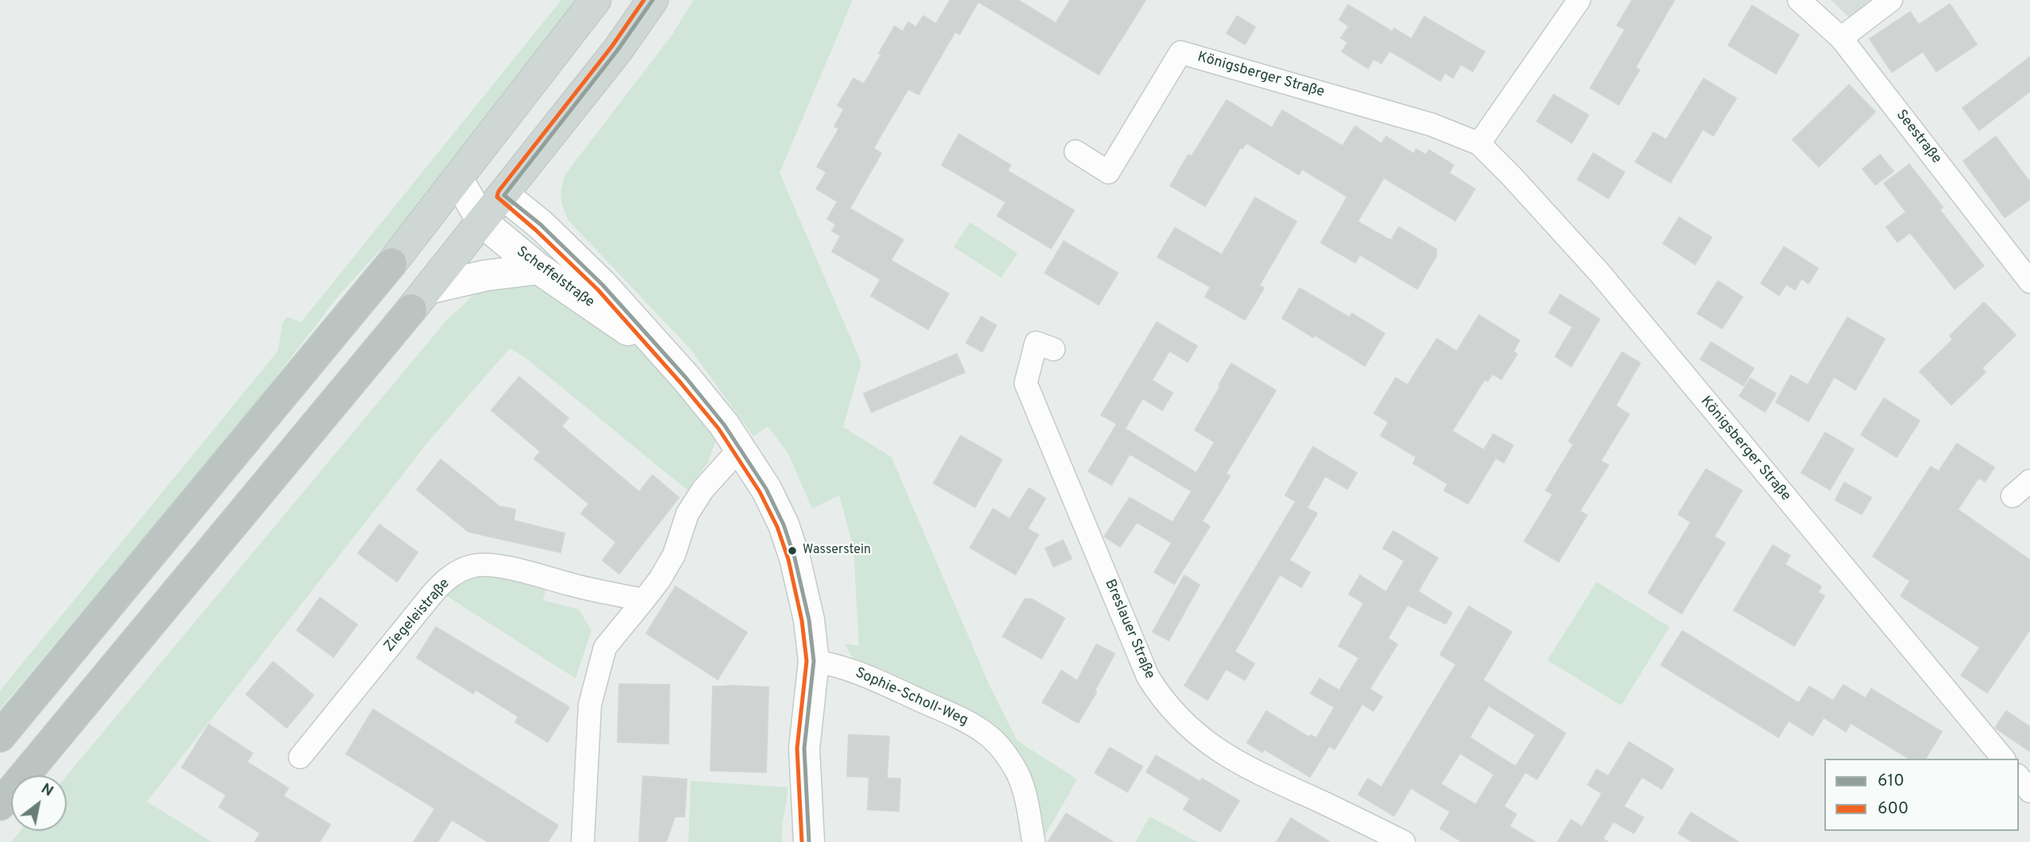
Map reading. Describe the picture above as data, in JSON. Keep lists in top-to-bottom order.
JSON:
{
  "streets": {
    "street": [
      "Königsberger Straße",
      "Seestraße",
      "Scheffelstraße",
      "Ziegeleistraße",
      "Breslauer Straße",
      "Sophie-Scholl-Weg"
    ]
  },
  "crossings": [
    ["Scheffelstraße", "Sophie-Scholl-Weg"]
  ],
  "places": ["Wasserstein"],
  "lines": ["transit line 610", "transit line 600"],
  "legend": ["610", "600"],
  "north": "top right"
}
